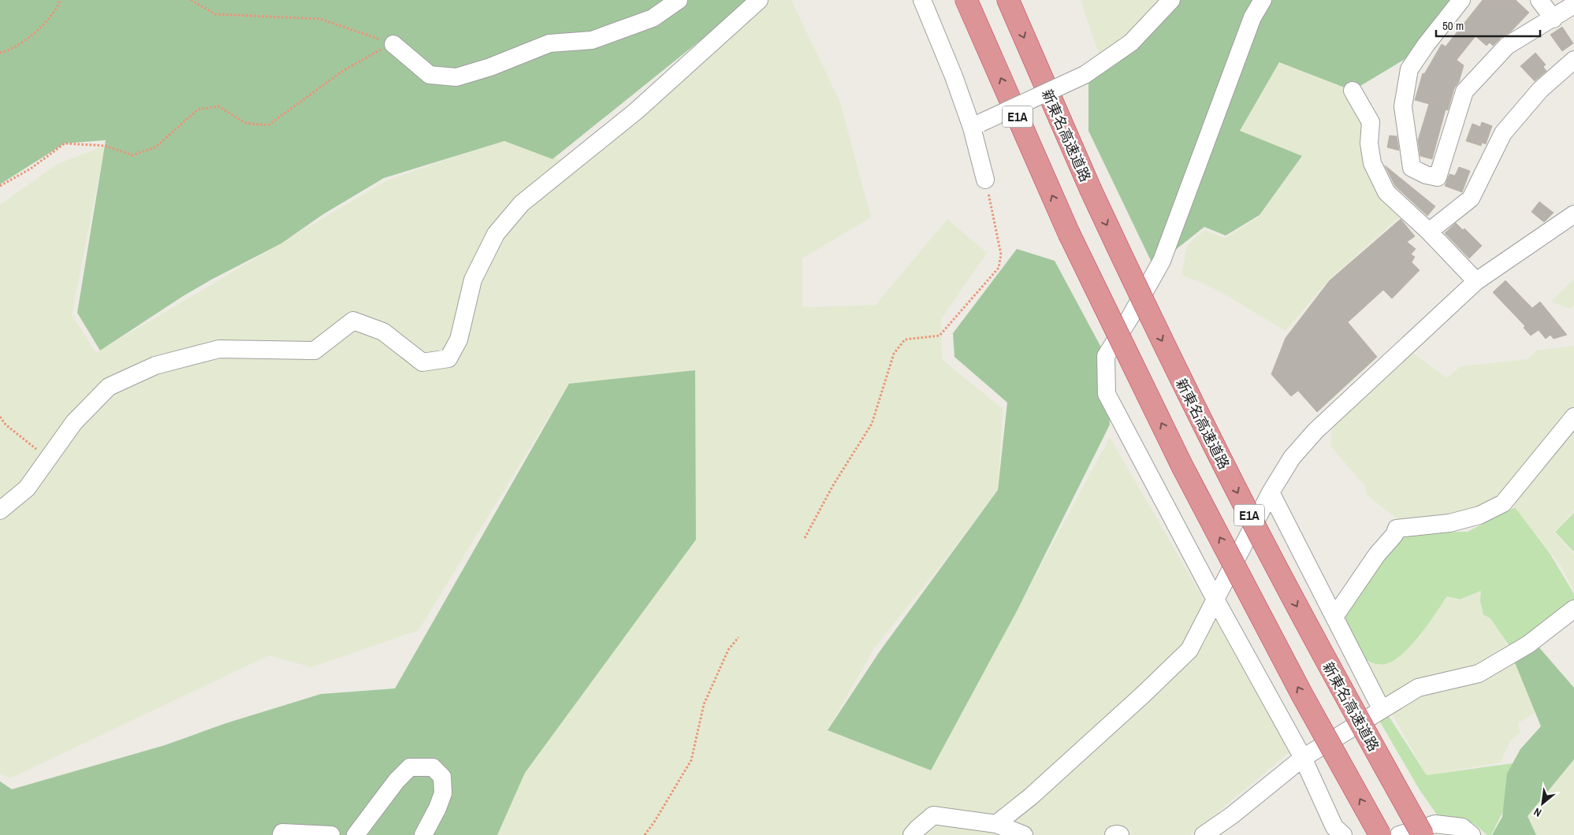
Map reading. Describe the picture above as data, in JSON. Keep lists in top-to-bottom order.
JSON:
{
  "streets": {
    "highway": ["E1A", "新東名高速道路"]
  },
  "scale_bar": "50 m",
  "north": "bottom left"
}
